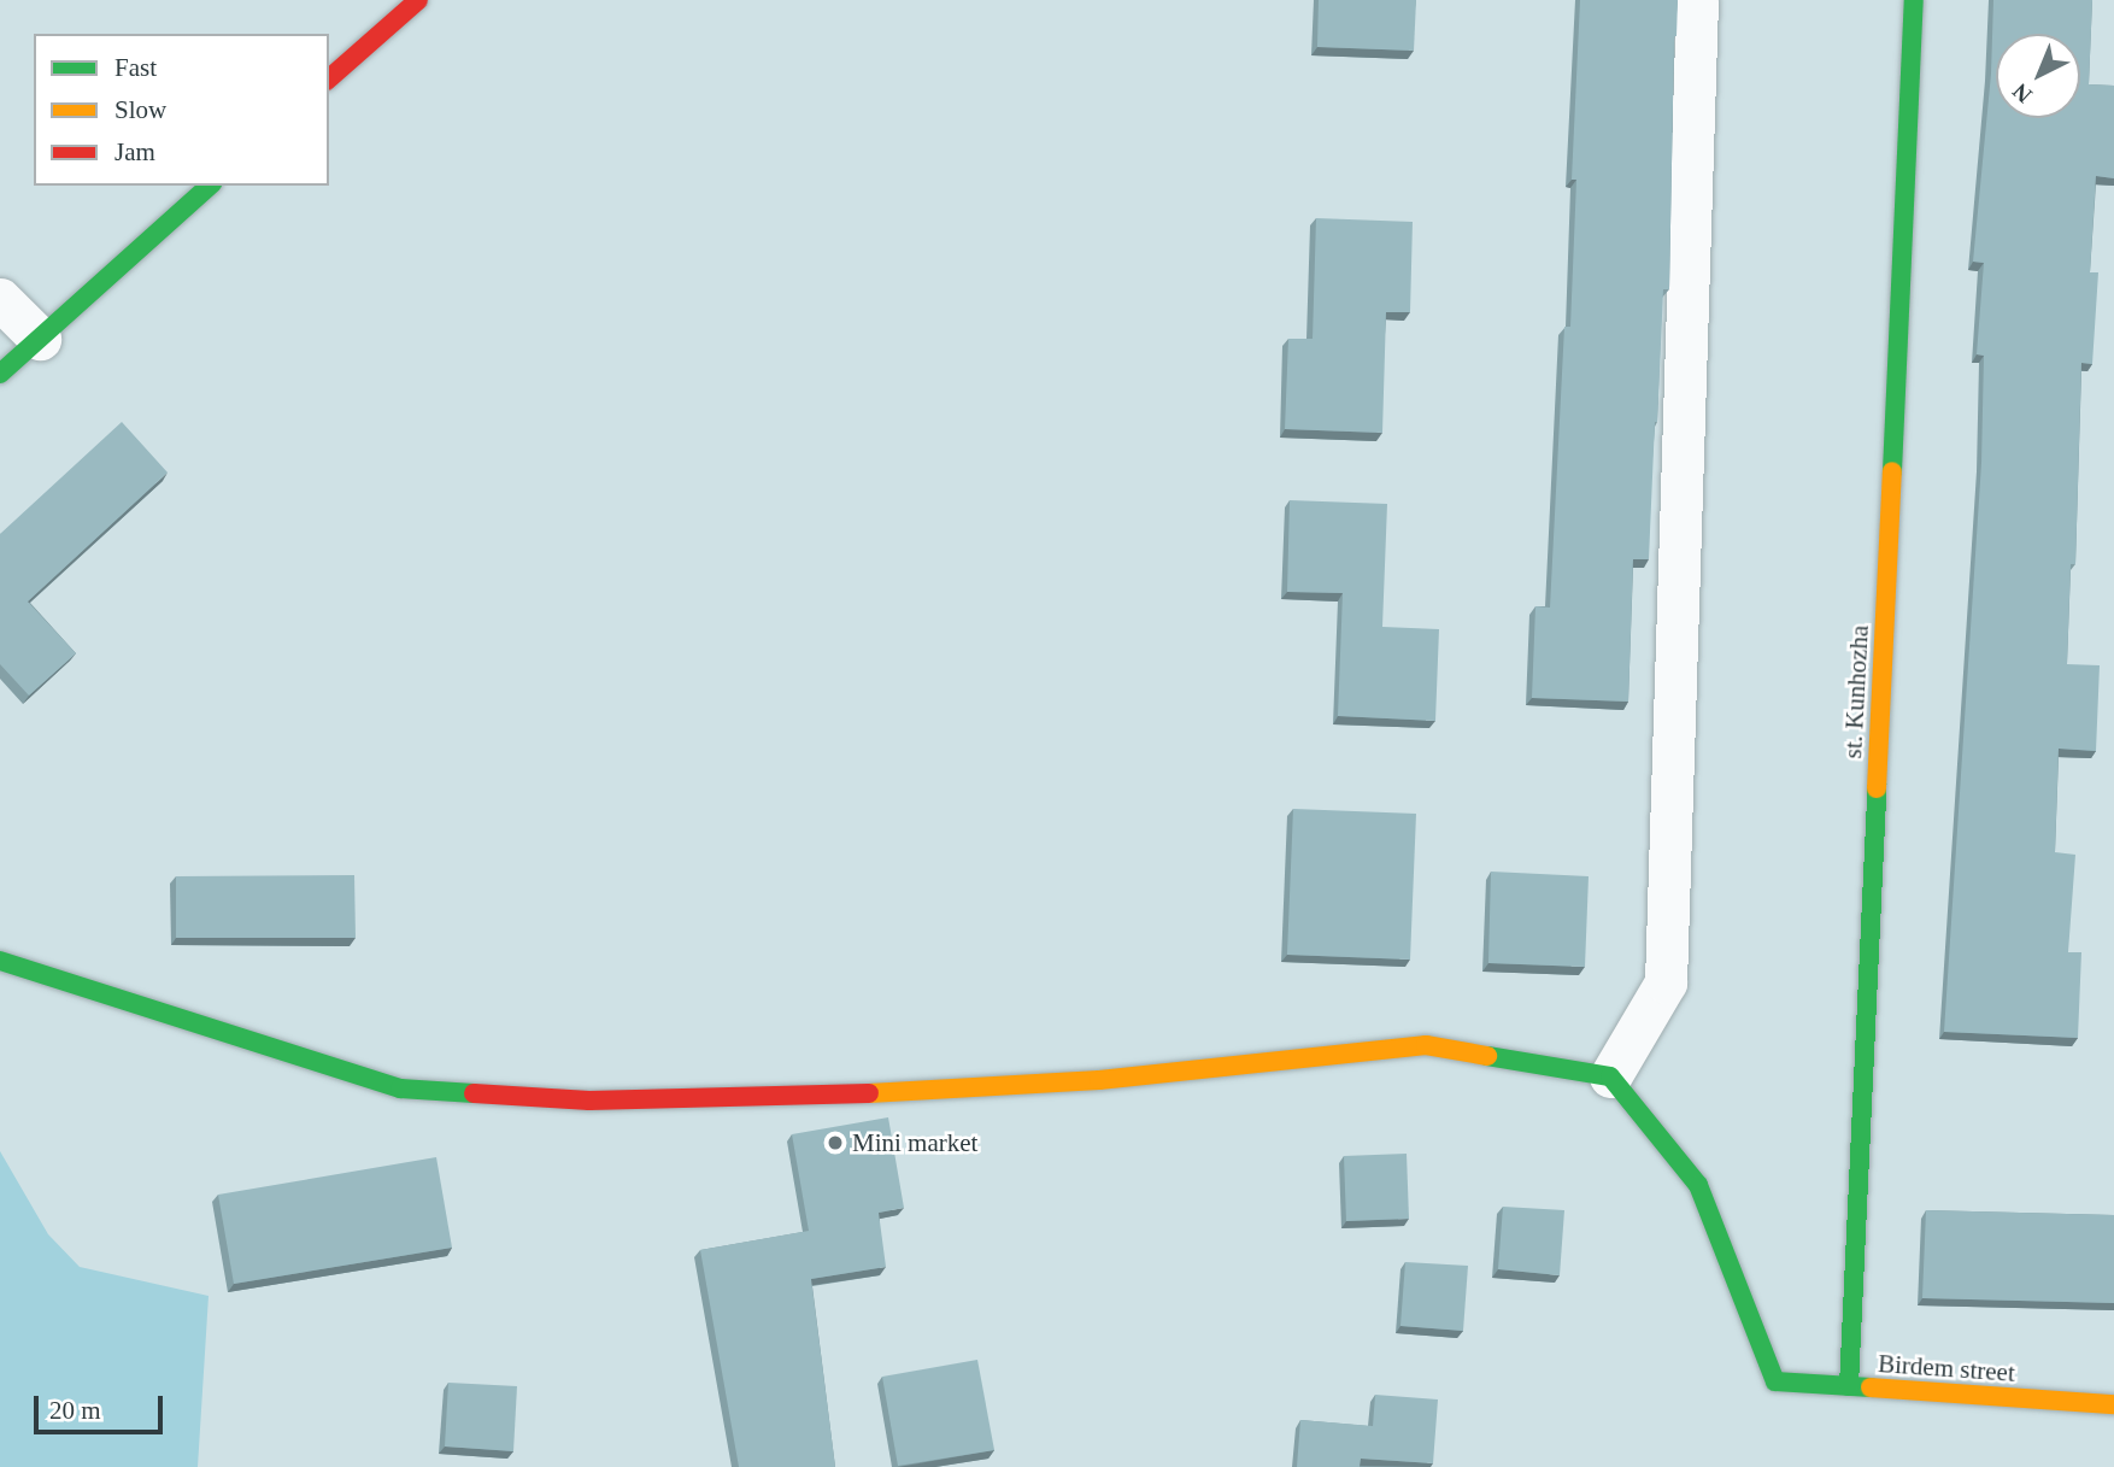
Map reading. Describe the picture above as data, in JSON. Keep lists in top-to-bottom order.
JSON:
{
  "streets": {
    "street": ["st. Kunhozha", "Birdem street"]
  },
  "crossings": [
    ["st. Kunhozha", "Birdem street"]
  ],
  "places": ["Mini market"],
  "legend": ["Fast", "Slow", "Jam"],
  "scale_bar": "20 m",
  "north": "bottom left"
}
